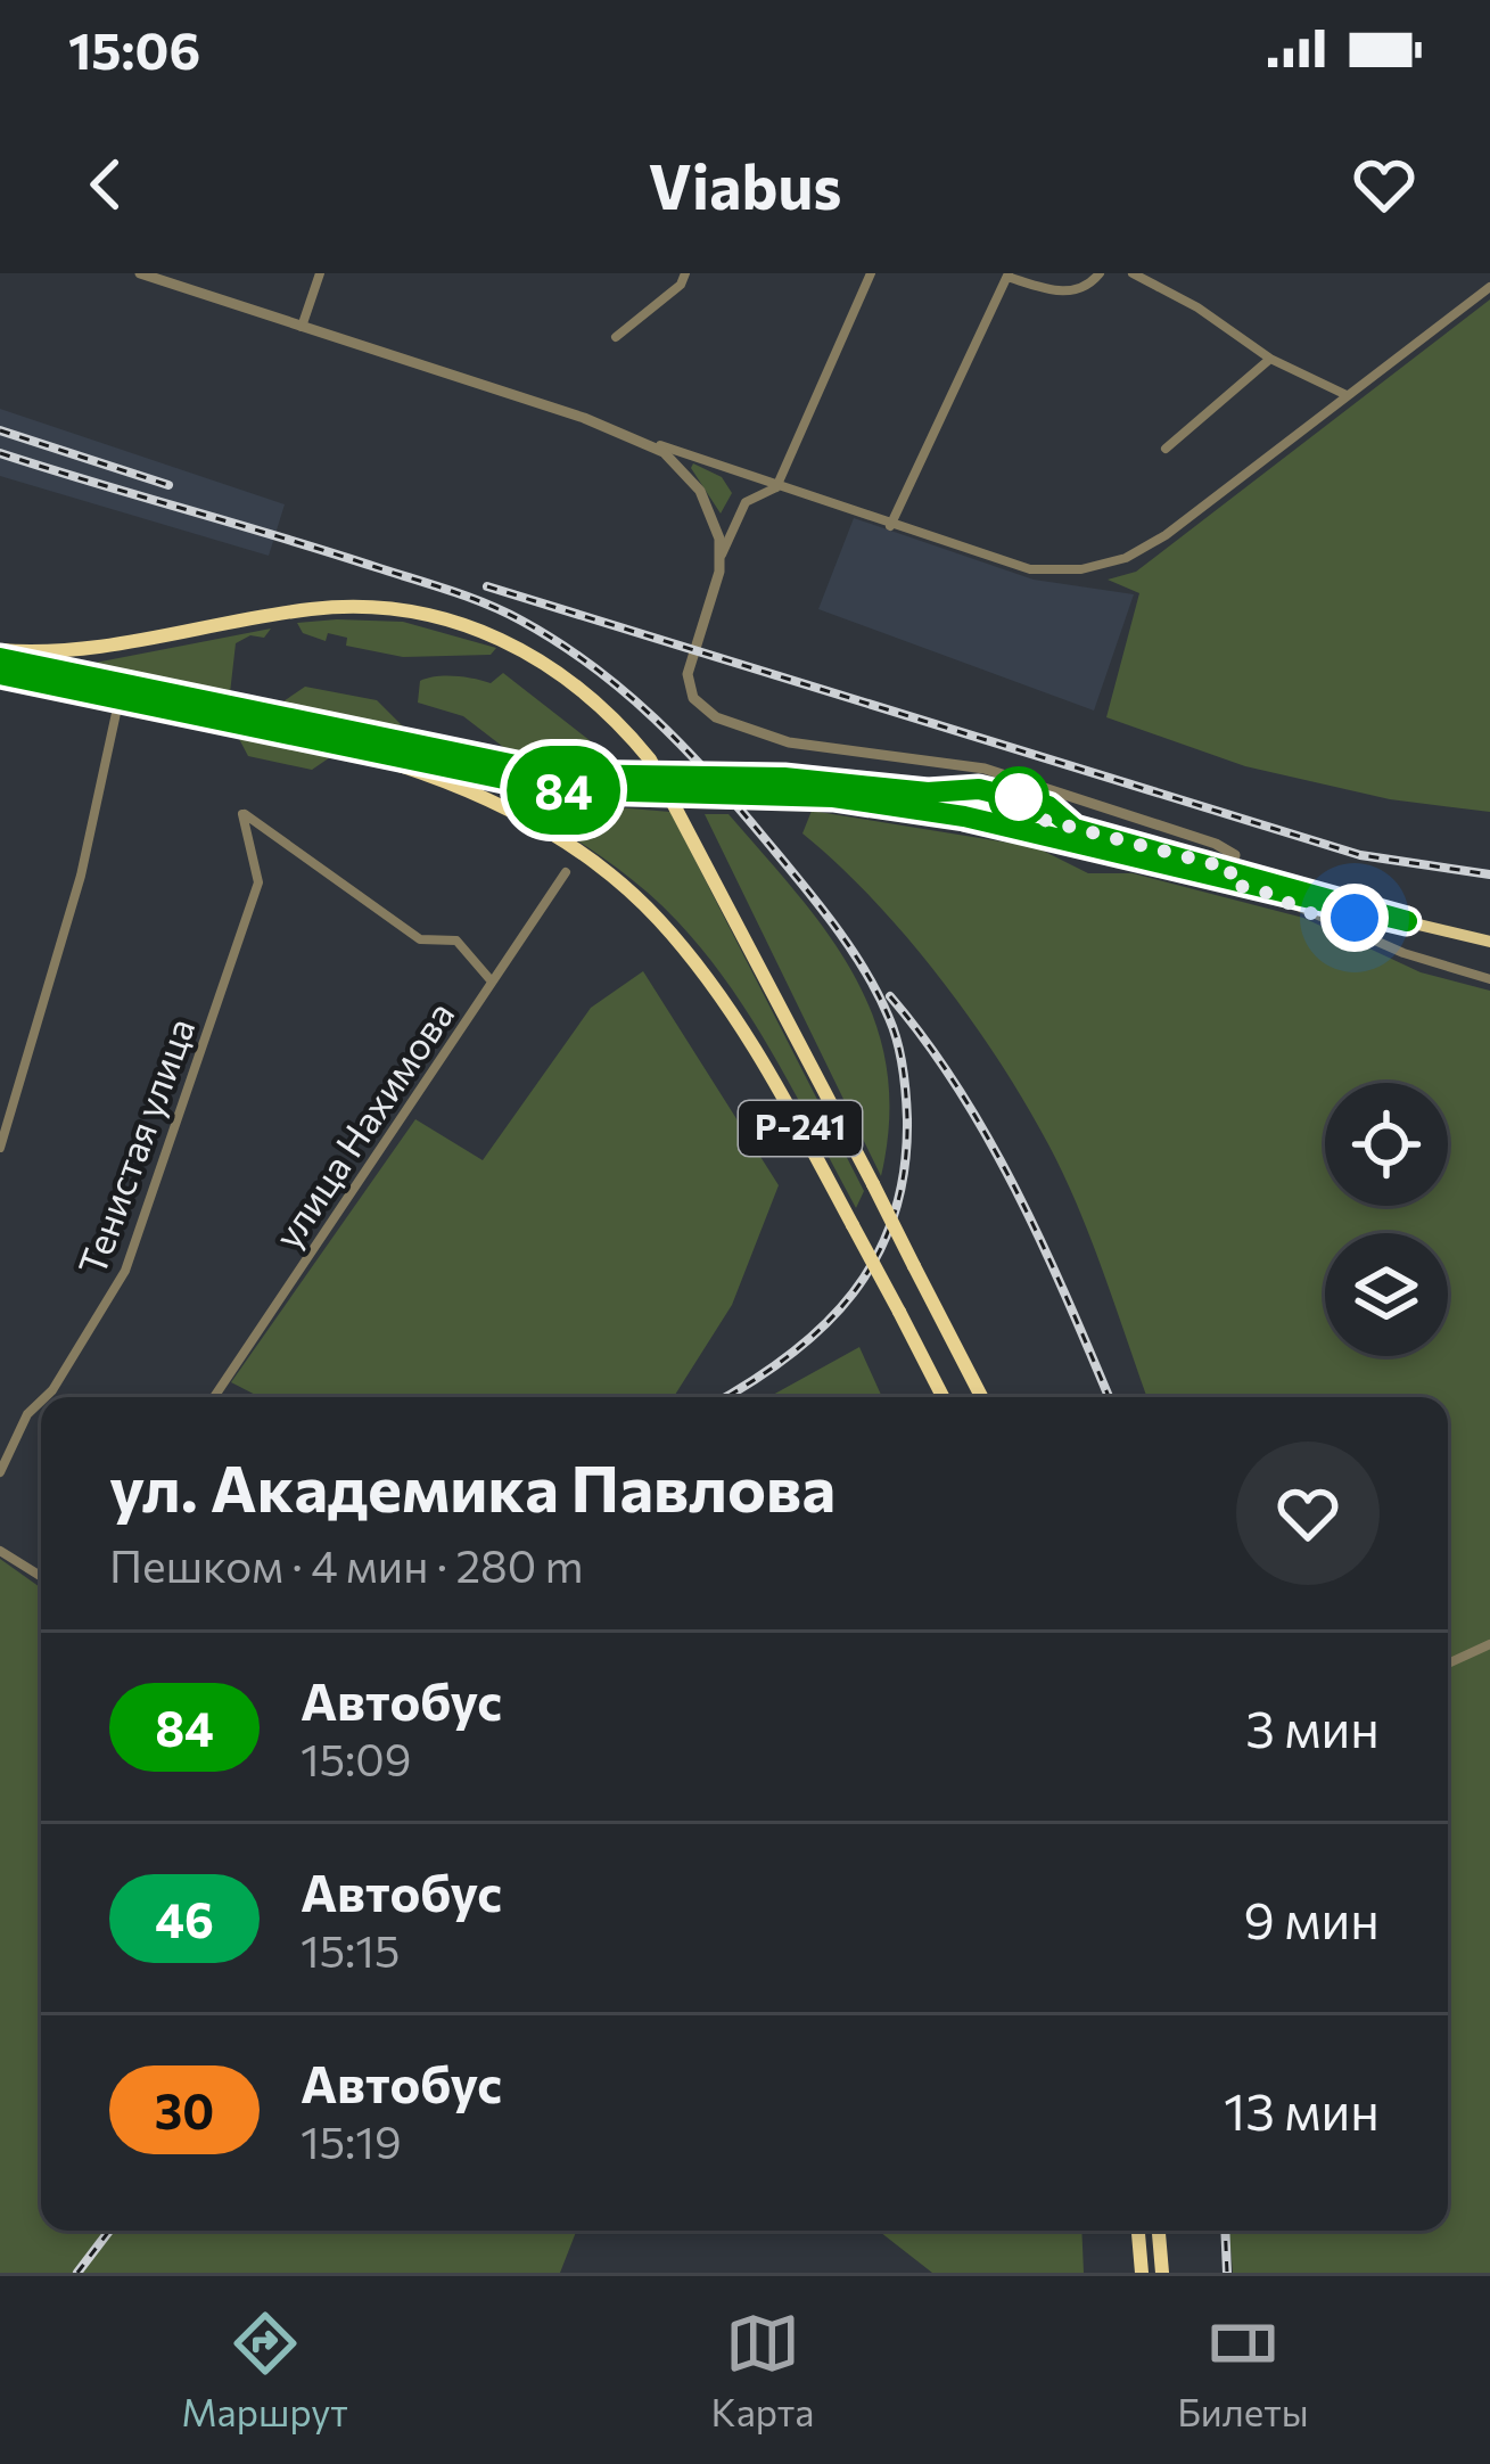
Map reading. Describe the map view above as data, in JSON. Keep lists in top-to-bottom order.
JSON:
{
  "streets": {
    "highway": ["Р-241"],
    "street": ["улица Нахимова", "Тенистая улица"]
  },
  "crossings": [
    ["улица Нахимова", "Тенистая улица"]
  ],
  "lines": ["bus line 84"],
  "page": {
    "status": "15:06",
    "header": "Viabus",
    "on_map": "84",
    "heading": ["ул. Академика Павлова", "Пешком · 4 мин · 280 m"],
    "list": [
      {
        "mark": "84",
        "name": "Автобус",
        "note": "15:09",
        "value": "3 мин"
      },
      {
        "mark": "46",
        "name": "Автобус",
        "note": "15:15",
        "value": "9 мин"
      },
      {
        "mark": "30",
        "name": "Автобус",
        "note": "15:19",
        "value": "13 мин"
      }
    ],
    "tabs": ["Маршрут", "Карта", "Билеты"]
  }
}
